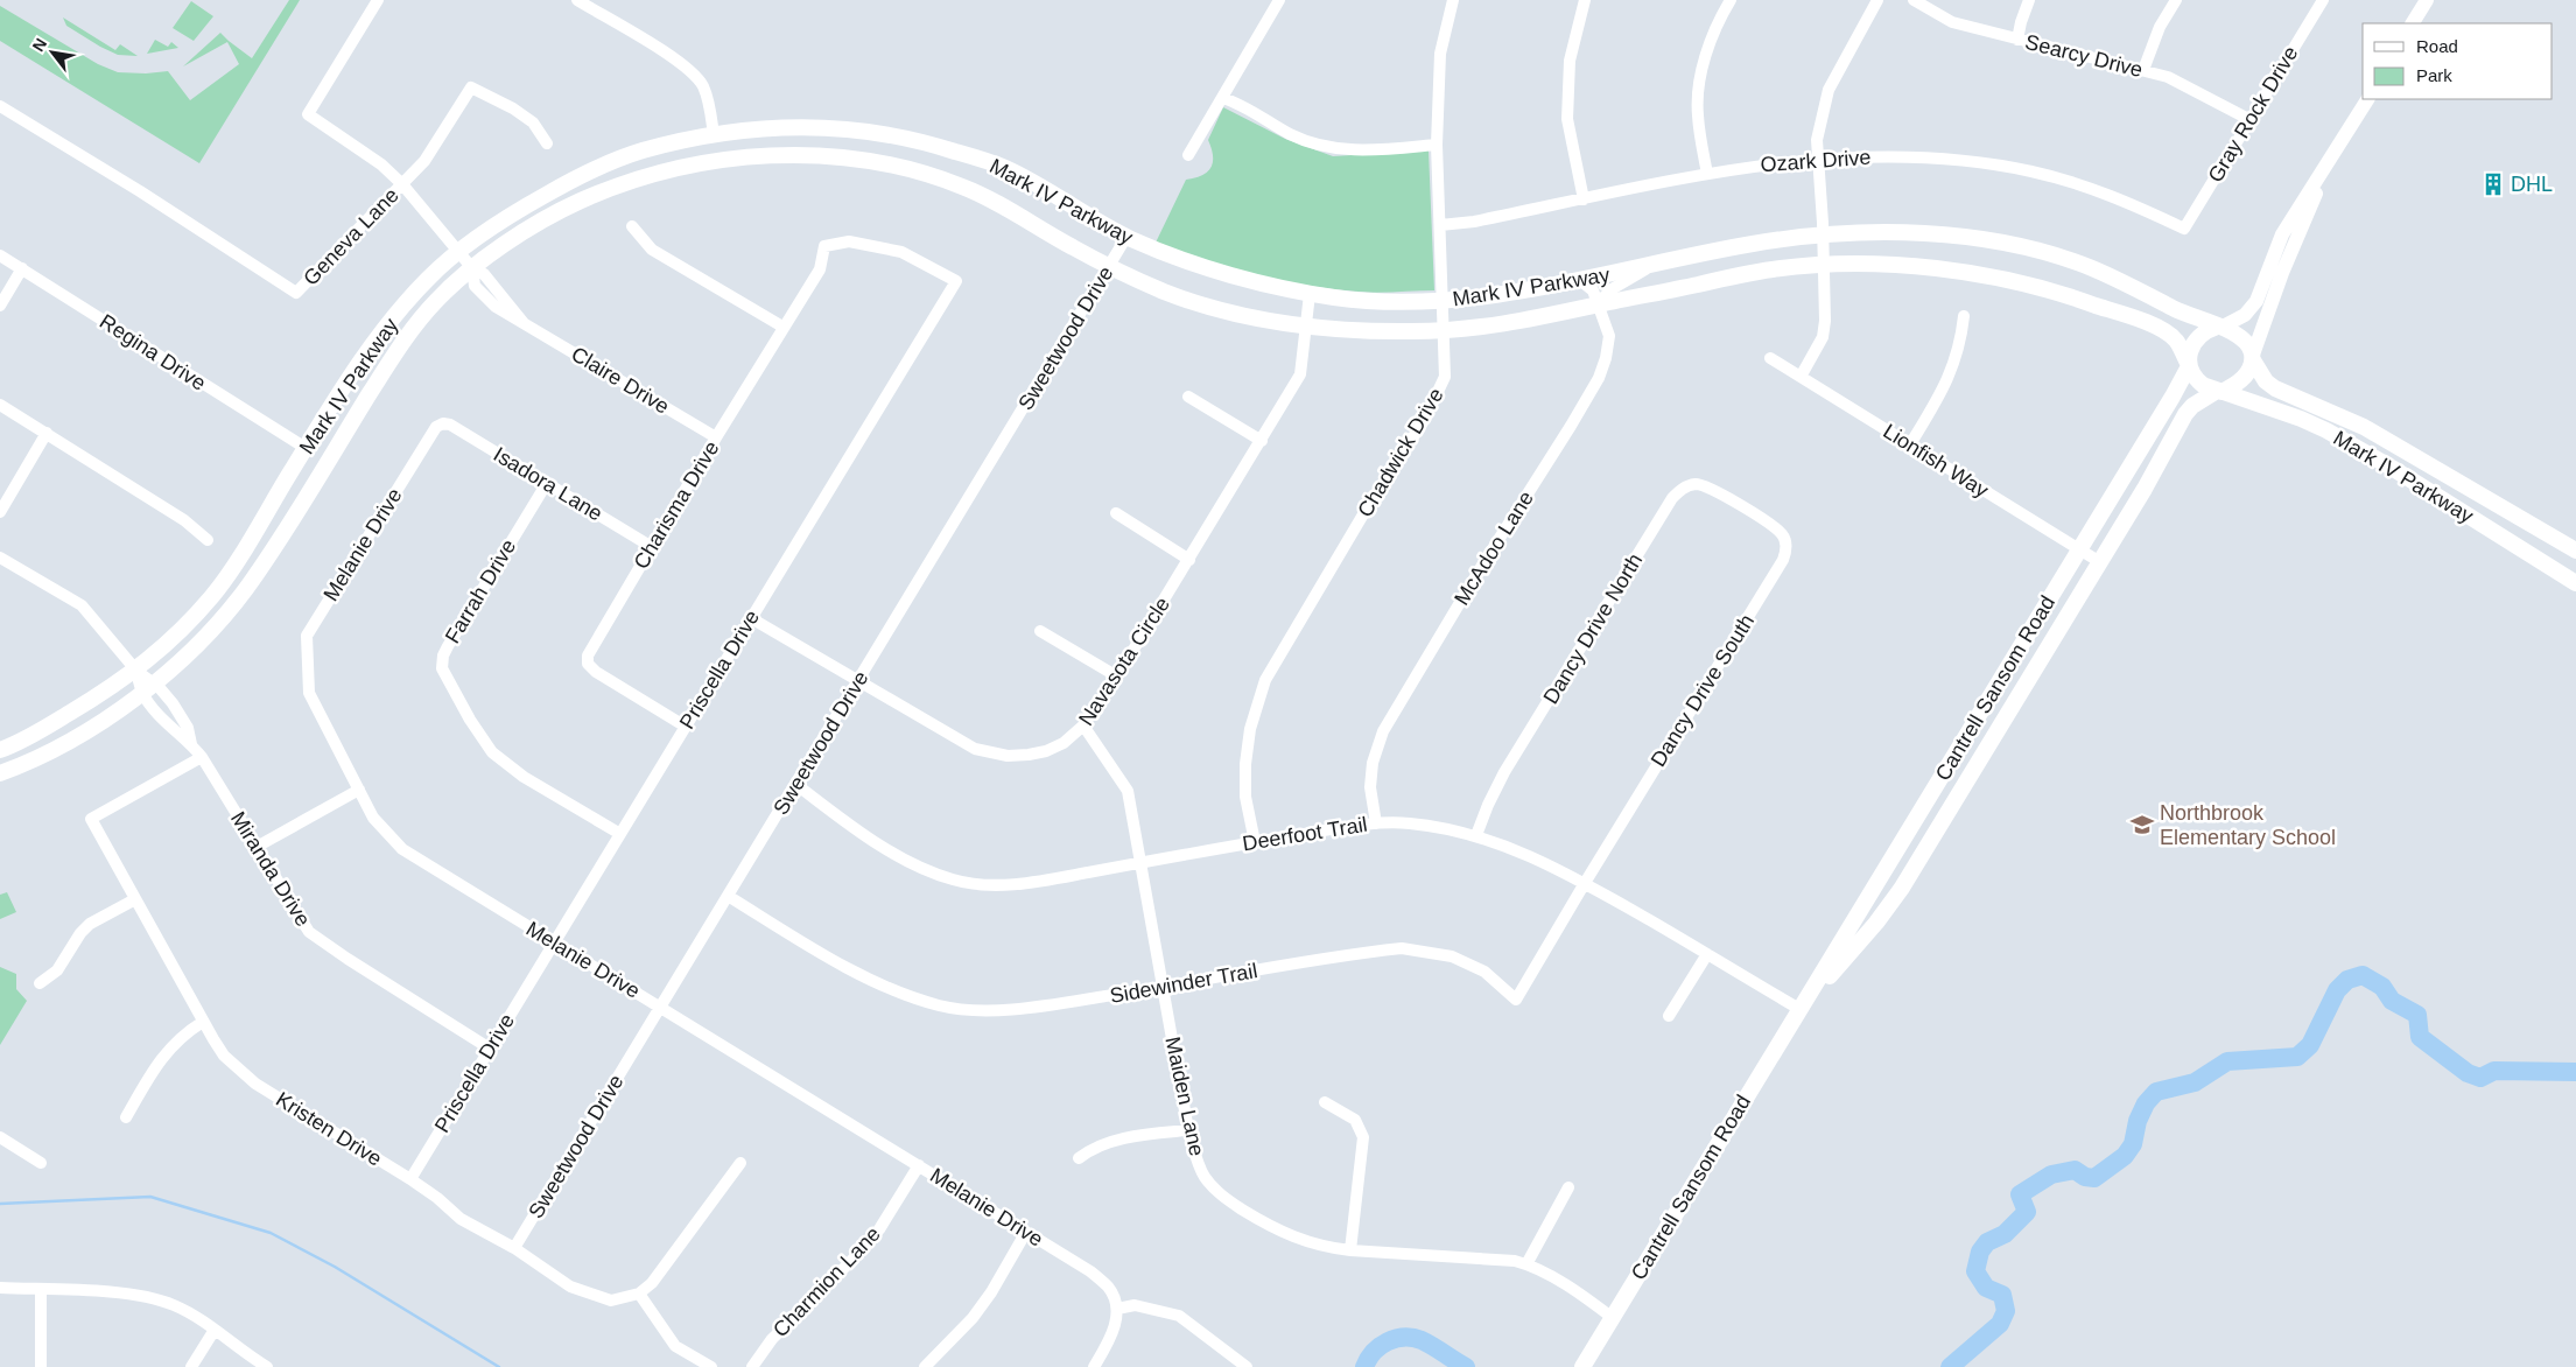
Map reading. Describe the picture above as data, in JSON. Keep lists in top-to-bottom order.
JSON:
{
  "streets": {
    "main road": ["Mark IV Parkway", "Cantrell Sansom Road"],
    "street": [
      "Searcy Drive",
      "Gray Rock Drive",
      "Ozark Drive",
      "Geneva Lane",
      "Sweetwood Drive",
      "Regina Drive",
      "Claire Drive",
      "Chadwick Drive",
      "Lionfish Way",
      "Isadora Lane",
      "Charisma Drive",
      "Melanie Drive",
      "McAdoo Lane",
      "Farrah Drive",
      "Dancy Drive North",
      "Navasota Circle",
      "Priscella Drive",
      "Dancy Drive South",
      "Deerfoot Trail",
      "Miranda Drive",
      "Sidewinder Trail",
      "Maiden Lane",
      "Kristen Drive",
      "Charmion Lane"
    ]
  },
  "crossings": [
    ["Searcy Drive", "Gray Rock Drive"],
    ["Gray Rock Drive", "Ozark Drive"],
    ["Ozark Drive", "Chadwick Drive"],
    ["Mark IV Parkway", "Sweetwood Drive"],
    ["Mark IV Parkway", "Regina Drive"],
    ["Mark IV Parkway", "Claire Drive"],
    ["Mark IV Parkway", "Chadwick Drive"],
    ["Mark IV Parkway", "McAdoo Lane"],
    ["Mark IV Parkway", "Navasota Circle"],
    ["Mark IV Parkway", "Cantrell Sansom Road"],
    ["Mark IV Parkway", "Miranda Drive"],
    ["Geneva Lane", "Claire Drive"],
    ["Sweetwood Drive", "Melanie Drive"],
    ["Sweetwood Drive", "Navasota Circle"],
    ["Sweetwood Drive", "Deerfoot Trail"],
    ["Sweetwood Drive", "Sidewinder Trail"],
    ["Sweetwood Drive", "Kristen Drive"],
    ["Claire Drive", "Charisma Drive"],
    ["Chadwick Drive", "Deerfoot Trail"],
    ["Lionfish Way", "Cantrell Sansom Road"],
    ["Isadora Lane", "Charisma Drive"],
    ["Isadora Lane", "Melanie Drive"],
    ["Isadora Lane", "Farrah Drive"],
    ["Charisma Drive", "Priscella Drive"],
    ["Melanie Drive", "Priscella Drive"],
    ["Melanie Drive", "Charmion Lane"],
    ["McAdoo Lane", "Deerfoot Trail"],
    ["Farrah Drive", "Priscella Drive"],
    ["Dancy Drive North", "Dancy Drive South"],
    ["Dancy Drive North", "Deerfoot Trail"],
    ["Navasota Circle", "Priscella Drive"],
    ["Navasota Circle", "Maiden Lane"],
    ["Priscella Drive", "Miranda Drive"],
    ["Priscella Drive", "Kristen Drive"],
    ["Cantrell Sansom Road", "Deerfoot Trail"],
    ["Cantrell Sansom Road", "Maiden Lane"],
    ["Dancy Drive South", "Deerfoot Trail"],
    ["Dancy Drive South", "Sidewinder Trail"],
    ["Deerfoot Trail", "Sidewinder Trail"],
    ["Deerfoot Trail", "Maiden Lane"],
    ["Miranda Drive", "Kristen Drive"],
    ["Sidewinder Trail", "Maiden Lane"]
  ],
  "places": {
    "building": ["DHL"],
    "school or university": ["Northbrook Elementary School"]
  },
  "legend": ["Road", "Park"],
  "north": "top left"
}
